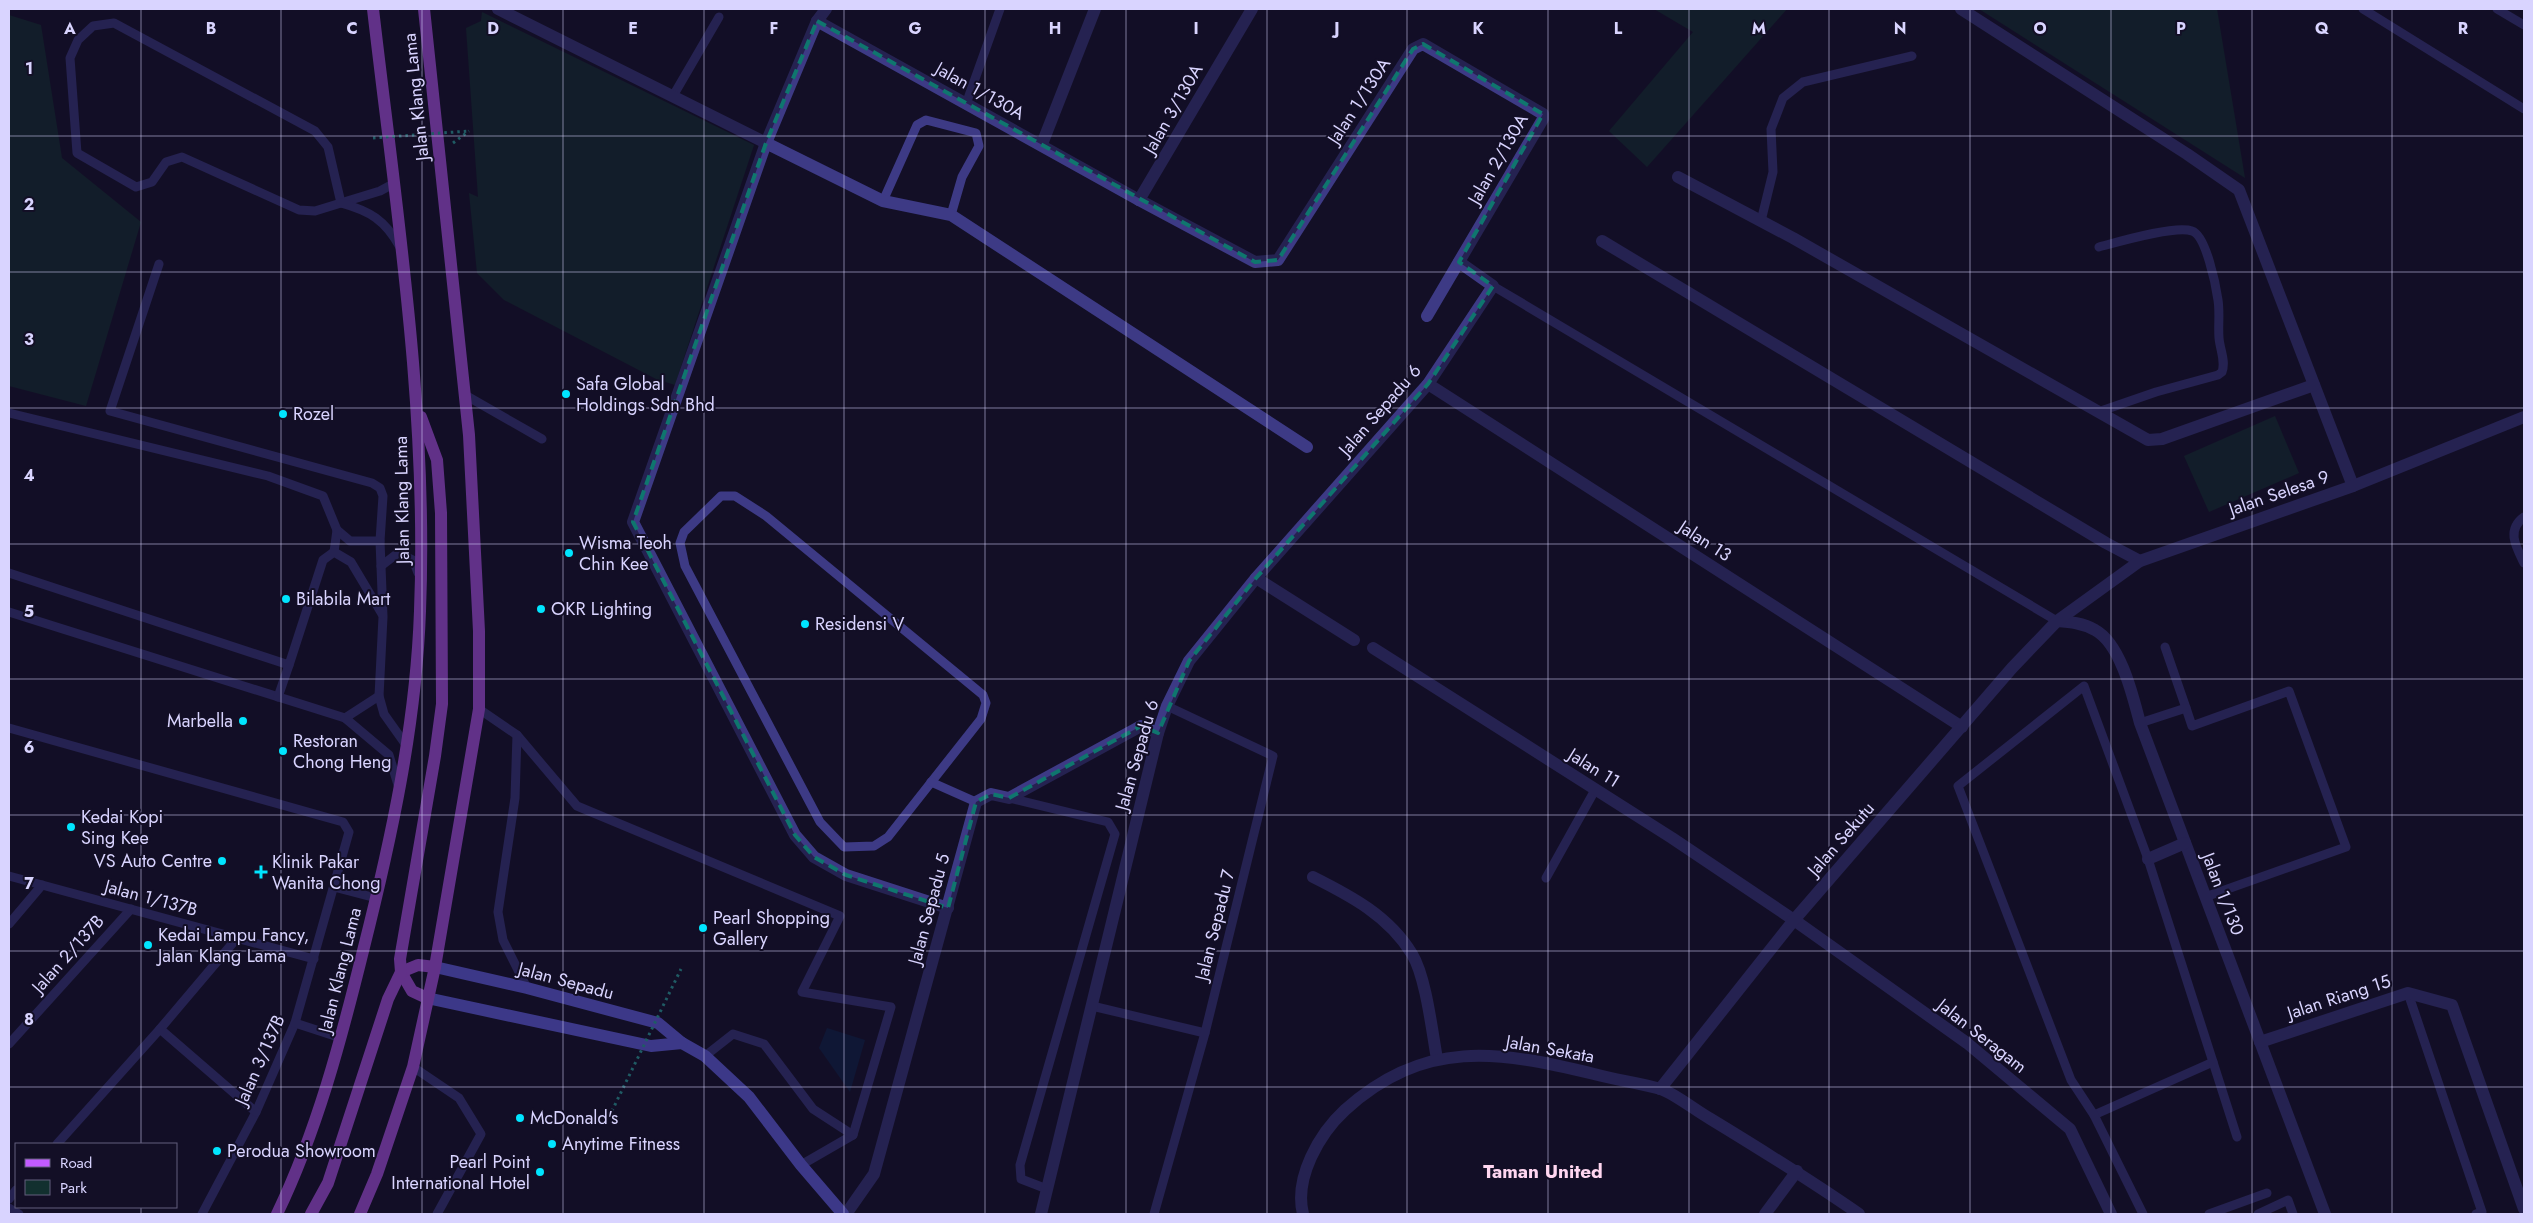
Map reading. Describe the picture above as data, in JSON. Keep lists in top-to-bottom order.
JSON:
{
  "streets": {
    "main road": ["Jalan Klang Lama"],
    "street": [
      "Jalan 1/130A",
      "Jalan 3/130A",
      "Jalan 2/130A",
      "Jalan Sepadu 6",
      "Jalan Selesa 9",
      "Jalan 13",
      "Jalan 11",
      "Jalan Sekutu",
      "Jalan 1/130",
      "Jalan Sepadu 5",
      "Jalan Sepadu",
      "Jalan Riang 15",
      "Jalan Seragam",
      "Jalan Sekata"
    ],
    "lane": [
      "Jalan 1/137B",
      "Jalan Sepadu 7",
      "Jalan 2/137B",
      "Jalan 3/137B"
    ]
  },
  "crossings": [
    ["Jalan 1/130A", "Jalan 3/130A"],
    ["Jalan 1/130A", "Jalan 2/130A"],
    ["Jalan Klang Lama", "Jalan Sepadu"],
    ["Jalan Sepadu 6", "Jalan 13"],
    ["Jalan Sepadu 6", "Jalan Sepadu 7"],
    ["Jalan Selesa 9", "Jalan Sekutu"],
    ["Jalan Selesa 9", "Jalan 1/130"],
    ["Jalan 13", "Jalan Sekutu"],
    ["Jalan 11", "Jalan Sekutu"],
    ["Jalan 11", "Jalan Seragam"],
    ["Jalan Sekutu", "Jalan 1/130"],
    ["Jalan Sekutu", "Jalan Seragam"],
    ["Jalan Sekutu", "Jalan Sekata"],
    ["Jalan 1/130", "Jalan Riang 15"],
    ["Jalan 1/137B", "Jalan 2/137B"],
    ["Jalan 1/137B", "Jalan 3/137B"],
    ["Jalan Sepadu 5", "Jalan Sepadu"]
  ],
  "districts": ["Taman United"],
  "places": {
    "other": [
      "Safa Global Holdings Sdn Bhd",
      "Rozel",
      "Wisma Teoh Chin Kee",
      "Bilabila Mart",
      "OKR Lighting",
      "Residensi V",
      "Marbella",
      "Restoran Chong Heng",
      "Kedai Kopi Sing Kee",
      "VS Auto Centre",
      "Pearl Shopping Gallery",
      "Kedai Lampu Fancy, Jalan Klang Lama",
      "McDonald's",
      "Anytime Fitness",
      "Perodua Showroom",
      "Pearl Point International Hotel"
    ],
    "health": ["Klinik Pakar Wanita Chong"]
  },
  "legend": ["Road", "Park"],
  "grid": {
    "columns": [
      "A",
      "B",
      "C",
      "D",
      "E",
      "F",
      "G",
      "H",
      "I",
      "J",
      "K",
      "L",
      "M",
      "N",
      "O",
      "P",
      "Q",
      "R"
    ],
    "rows": [
      "1",
      "2",
      "3",
      "4",
      "5",
      "6",
      "7",
      "8"
    ]
  }
}
